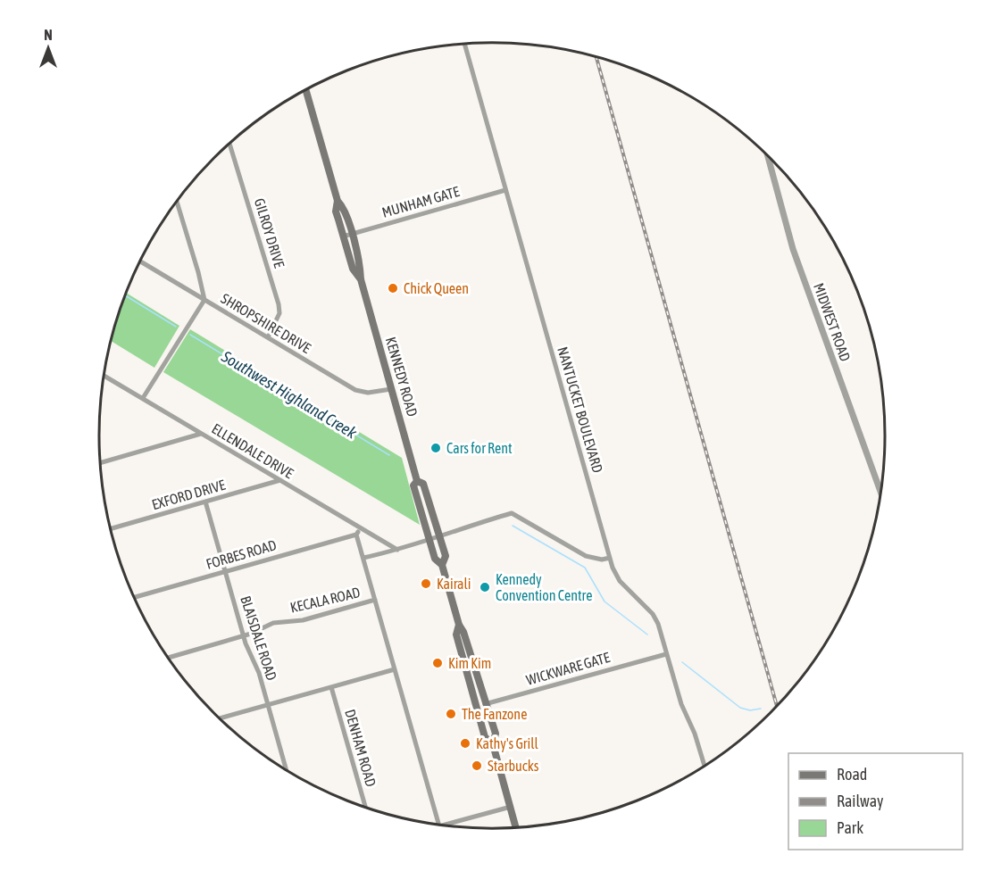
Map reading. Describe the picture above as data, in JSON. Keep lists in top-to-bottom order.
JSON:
{
  "streets": {
    "main road": ["KENNEDY ROAD"],
    "street": [
      "MUNHAM GATE",
      "GILROY DRIVE",
      "MIDWEST ROAD",
      "SHROPSHIRE DRIVE",
      "NANTUCKET BOULEVARD",
      "ELLENDALE DRIVE",
      "EXFORD DRIVE",
      "FORBES ROAD",
      "KECALA ROAD",
      "BLAISDALE ROAD",
      "WICKWARE GATE",
      "DENHAM ROAD"
    ]
  },
  "crossings": [
    ["MUNHAM GATE", "KENNEDY ROAD"],
    ["MUNHAM GATE", "NANTUCKET BOULEVARD"],
    ["GILROY DRIVE", "SHROPSHIRE DRIVE"],
    ["SHROPSHIRE DRIVE", "KENNEDY ROAD"],
    ["KENNEDY ROAD", "WICKWARE GATE"],
    ["NANTUCKET BOULEVARD", "WICKWARE GATE"],
    ["ELLENDALE DRIVE", "EXFORD DRIVE"],
    ["EXFORD DRIVE", "BLAISDALE ROAD"],
    ["FORBES ROAD", "BLAISDALE ROAD"],
    ["KECALA ROAD", "BLAISDALE ROAD"]
  ],
  "water": ["Southwest Highland Creek"],
  "places": [
    "Chick Queen",
    "Cars for Rent",
    "Kairali",
    "Kennedy Convention Centre",
    "Kim Kim",
    "The Fanzone",
    "Kathy's Grill",
    "Starbucks"
  ],
  "legend": ["Road", "Railway", "Park"],
  "north": "top"
}
